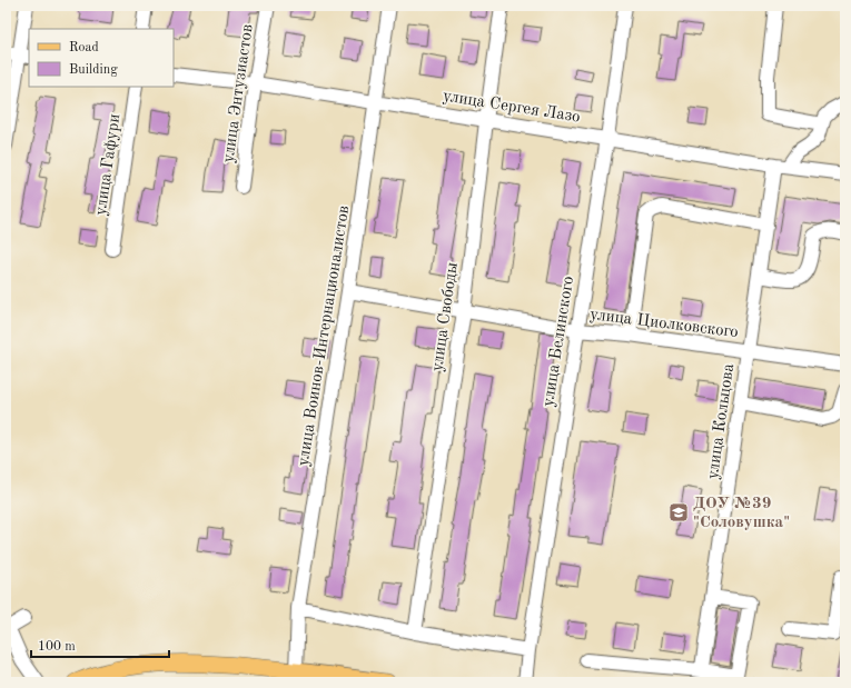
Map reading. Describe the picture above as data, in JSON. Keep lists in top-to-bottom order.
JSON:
{
  "streets": {
    "street": [
      "улица Энтузиастов",
      "улица Сергея Лазо",
      "улица Гафури",
      "улица Свободы",
      "улица Циолковского",
      "улица Воинов-Интернационалистов",
      "улица Белинского",
      "улица Кольцова"
    ]
  },
  "crossings": [
    ["улица Энтузиастов", "улица Сергея Лазо"],
    ["улица Сергея Лазо", "улица Свободы"],
    ["улица Сергея Лазо", "улица Воинов-Интернационалистов"],
    ["улица Сергея Лазо", "улица Белинского"],
    ["улица Сергея Лазо", "улица Кольцова"],
    ["улица Свободы", "улица Циолковского"],
    ["улица Циолковского", "улица Воинов-Интернационалистов"],
    ["улица Циолковского", "улица Белинского"],
    ["улица Циолковского", "улица Кольцова"]
  ],
  "places": {
    "school or university": ["ДОУ №39 \"Соловушка\""]
  },
  "legend": ["Road", "Building"],
  "scale_bar": "100 m"
}
